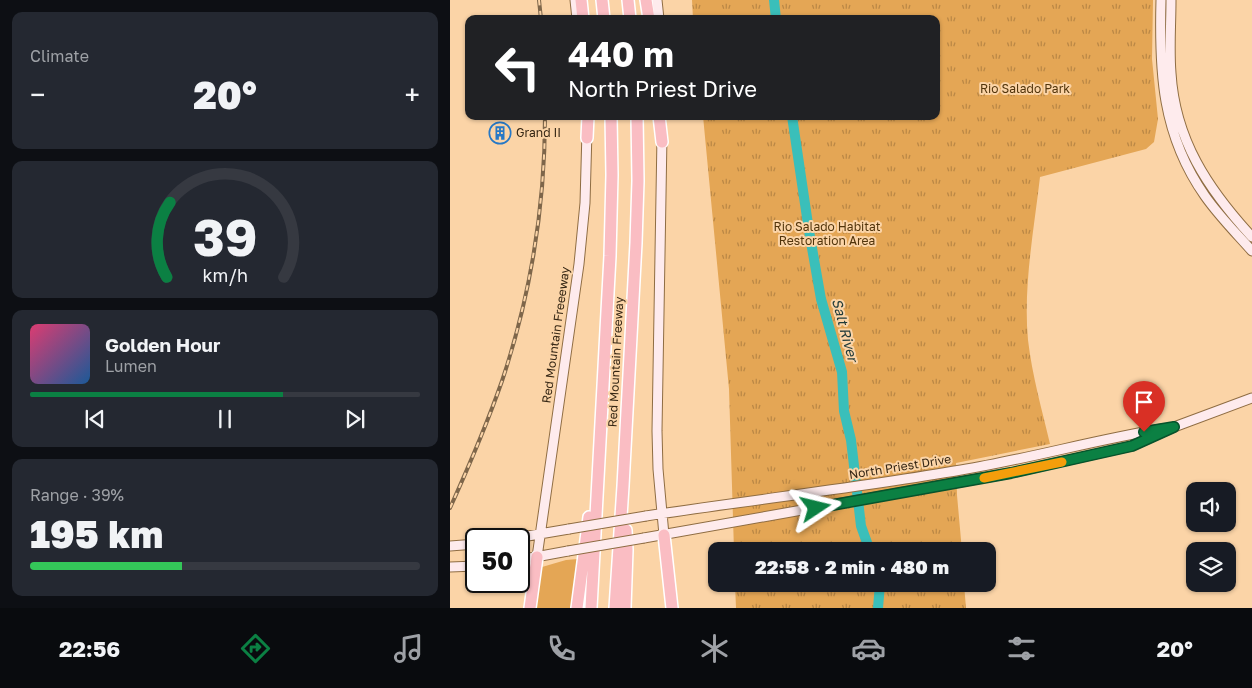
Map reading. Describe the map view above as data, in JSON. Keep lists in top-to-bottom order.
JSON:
{
  "streets": {
    "highway": ["Red Mountain Freeway"],
    "main road": ["Red Mountain Freeeway", "North Priest Drive"]
  },
  "crossings": [
    ["Red Mountain Freeeway", "North Priest Drive"]
  ],
  "water": ["Salt River"],
  "parks": ["Rio Salado Park", "Rio Salado Habitat Restoration Area"],
  "places": {
    "building": ["Grand II"]
  },
  "page": {
    "tile": [
      "Climate",
      ["Range · 39%", "195 km"]
    ],
    "turn": ["440 m", "North Priest Drive"],
    "heat": ["−", "20°", "+"],
    "song": ["Golden Hour", "Lumen"],
    "limit": "50",
    "trip": "22:58 · 2 min · 480 m",
    "tabs": ["22:56", "20°"],
    "gauge": ["39", "km/h"]
  }
}
